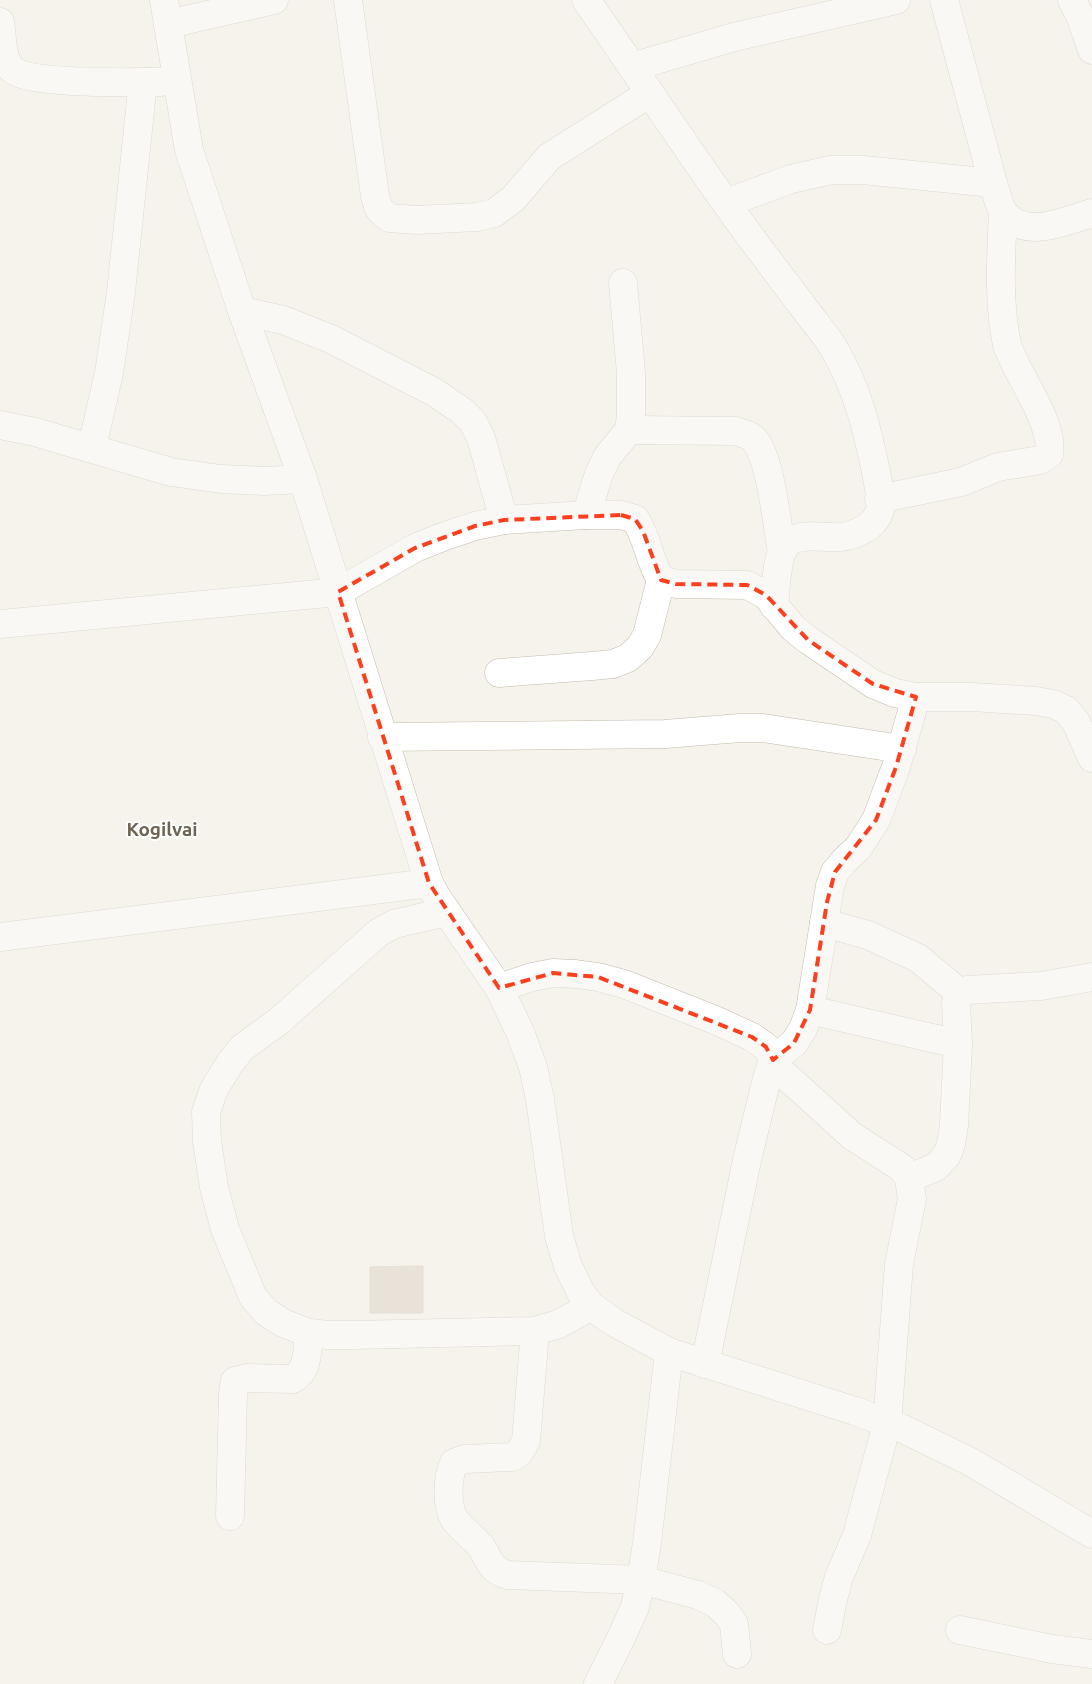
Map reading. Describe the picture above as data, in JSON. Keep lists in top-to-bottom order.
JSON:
{
  "districts": ["Kogilvai"]
}
